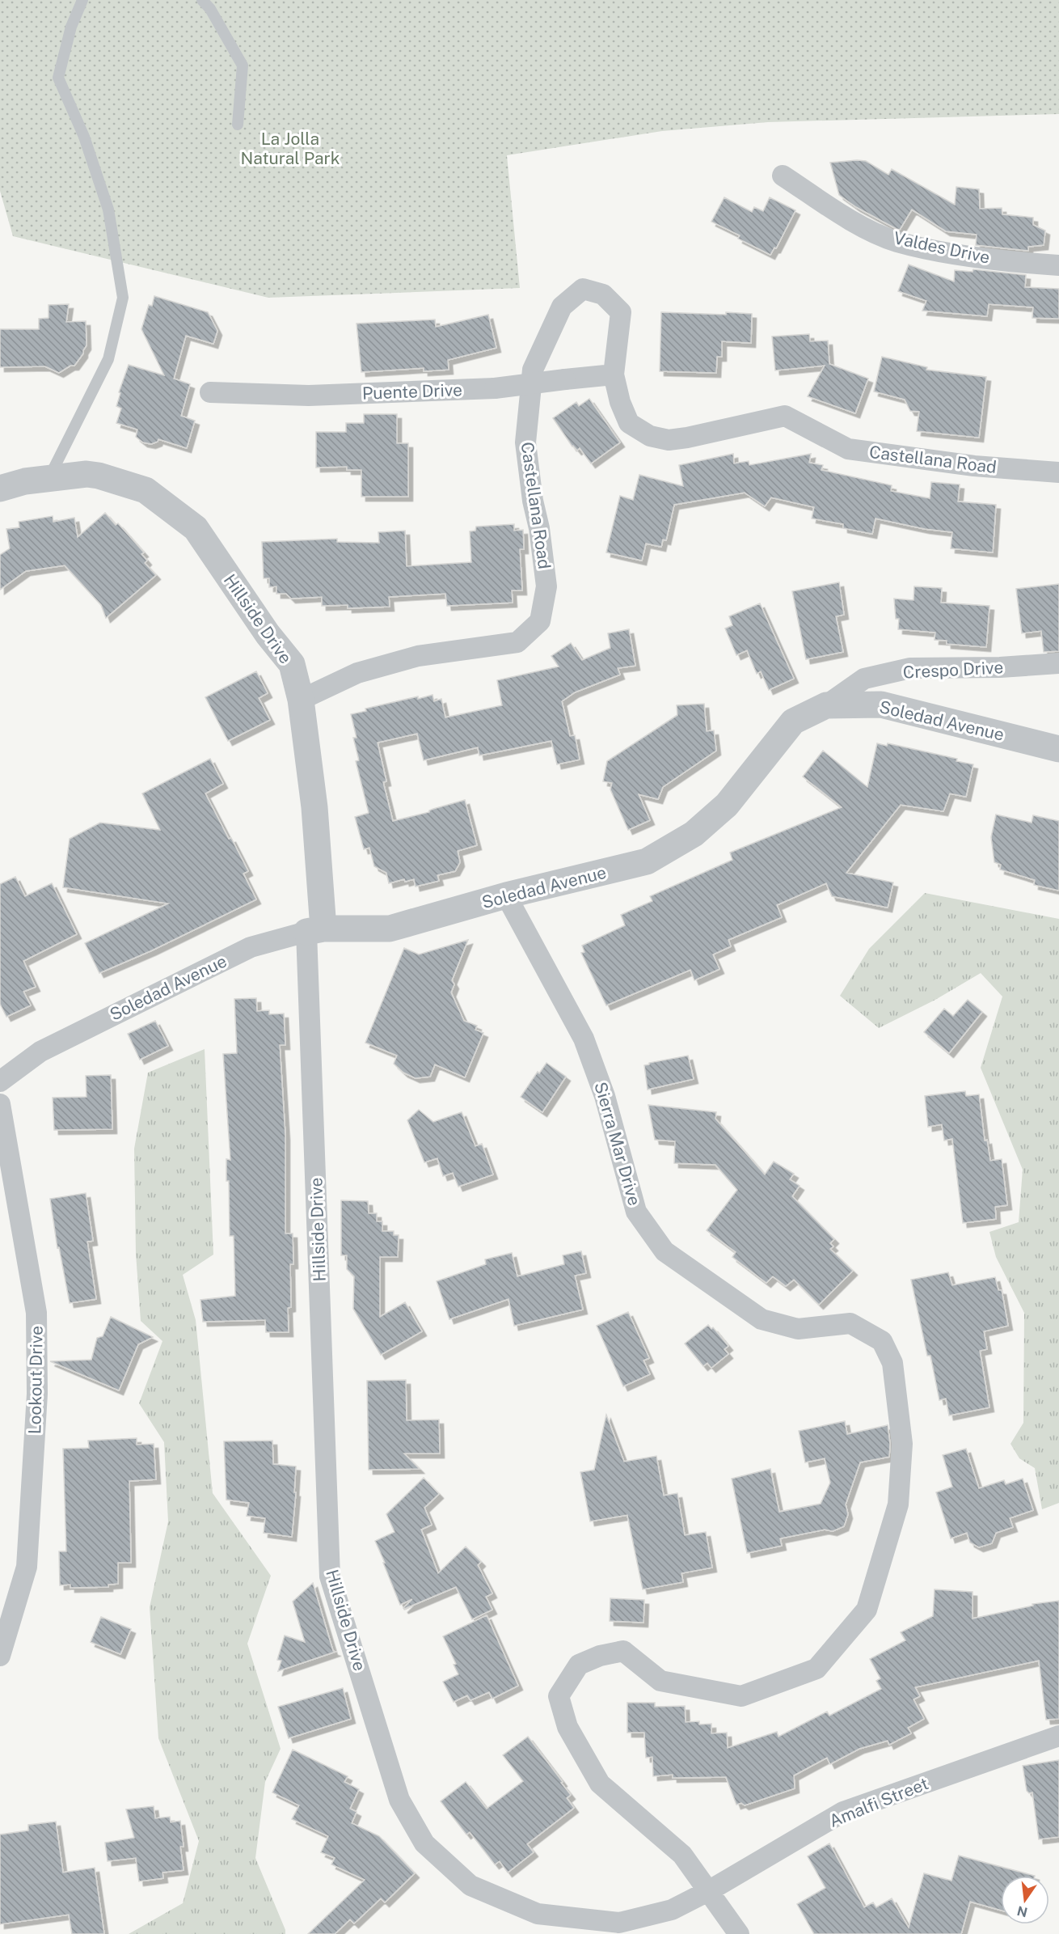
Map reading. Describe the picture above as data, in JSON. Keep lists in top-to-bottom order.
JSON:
{
  "streets": {
    "street": [
      "Valdes Drive",
      "Puente Drive",
      "Castellana Road",
      "Hillside Drive",
      "Crespo Drive",
      "Soledad Avenue",
      "Sierra Mar Drive",
      "Lookout Drive",
      "Amalfi Street"
    ]
  },
  "crossings": [
    ["Puente Drive", "Castellana Road"],
    ["Castellana Road", "Hillside Drive"],
    ["Hillside Drive", "Soledad Avenue"],
    ["Hillside Drive", "Sierra Mar Drive"],
    ["Hillside Drive", "Amalfi Street"],
    ["Crespo Drive", "Soledad Avenue"],
    ["Soledad Avenue", "Sierra Mar Drive"],
    ["Sierra Mar Drive", "Amalfi Street"]
  ],
  "parks": ["La Jolla Natural Park"],
  "north": "bottom"
}
